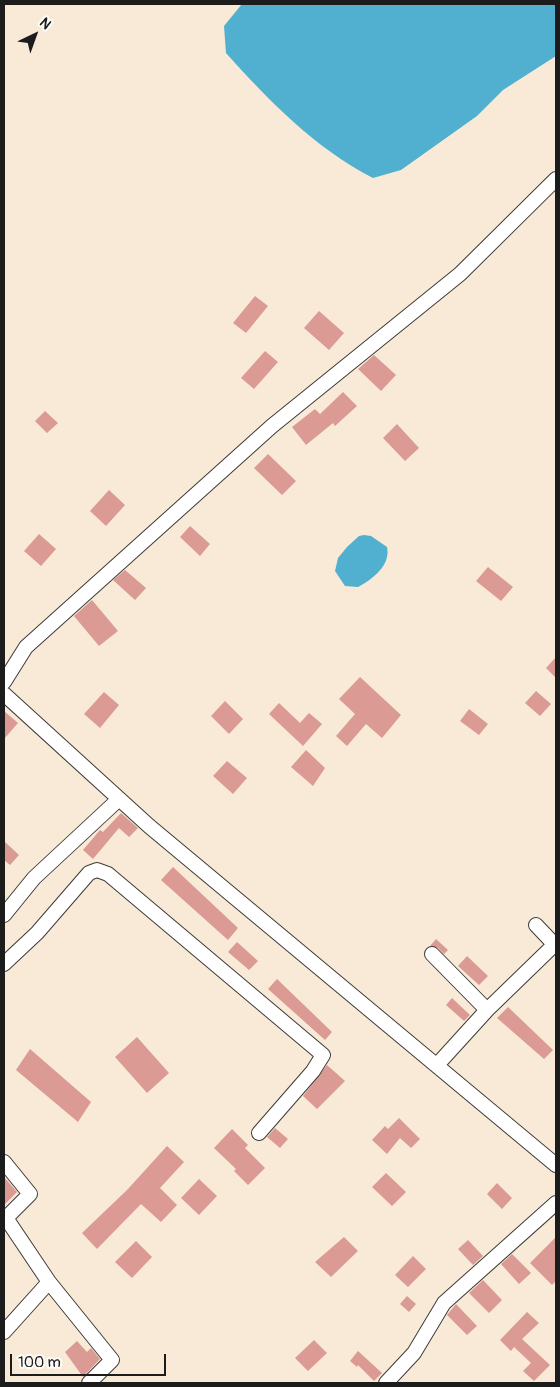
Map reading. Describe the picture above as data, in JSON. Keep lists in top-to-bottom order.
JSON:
{
  "scale_bar": "100 m",
  "north": "top right"
}
